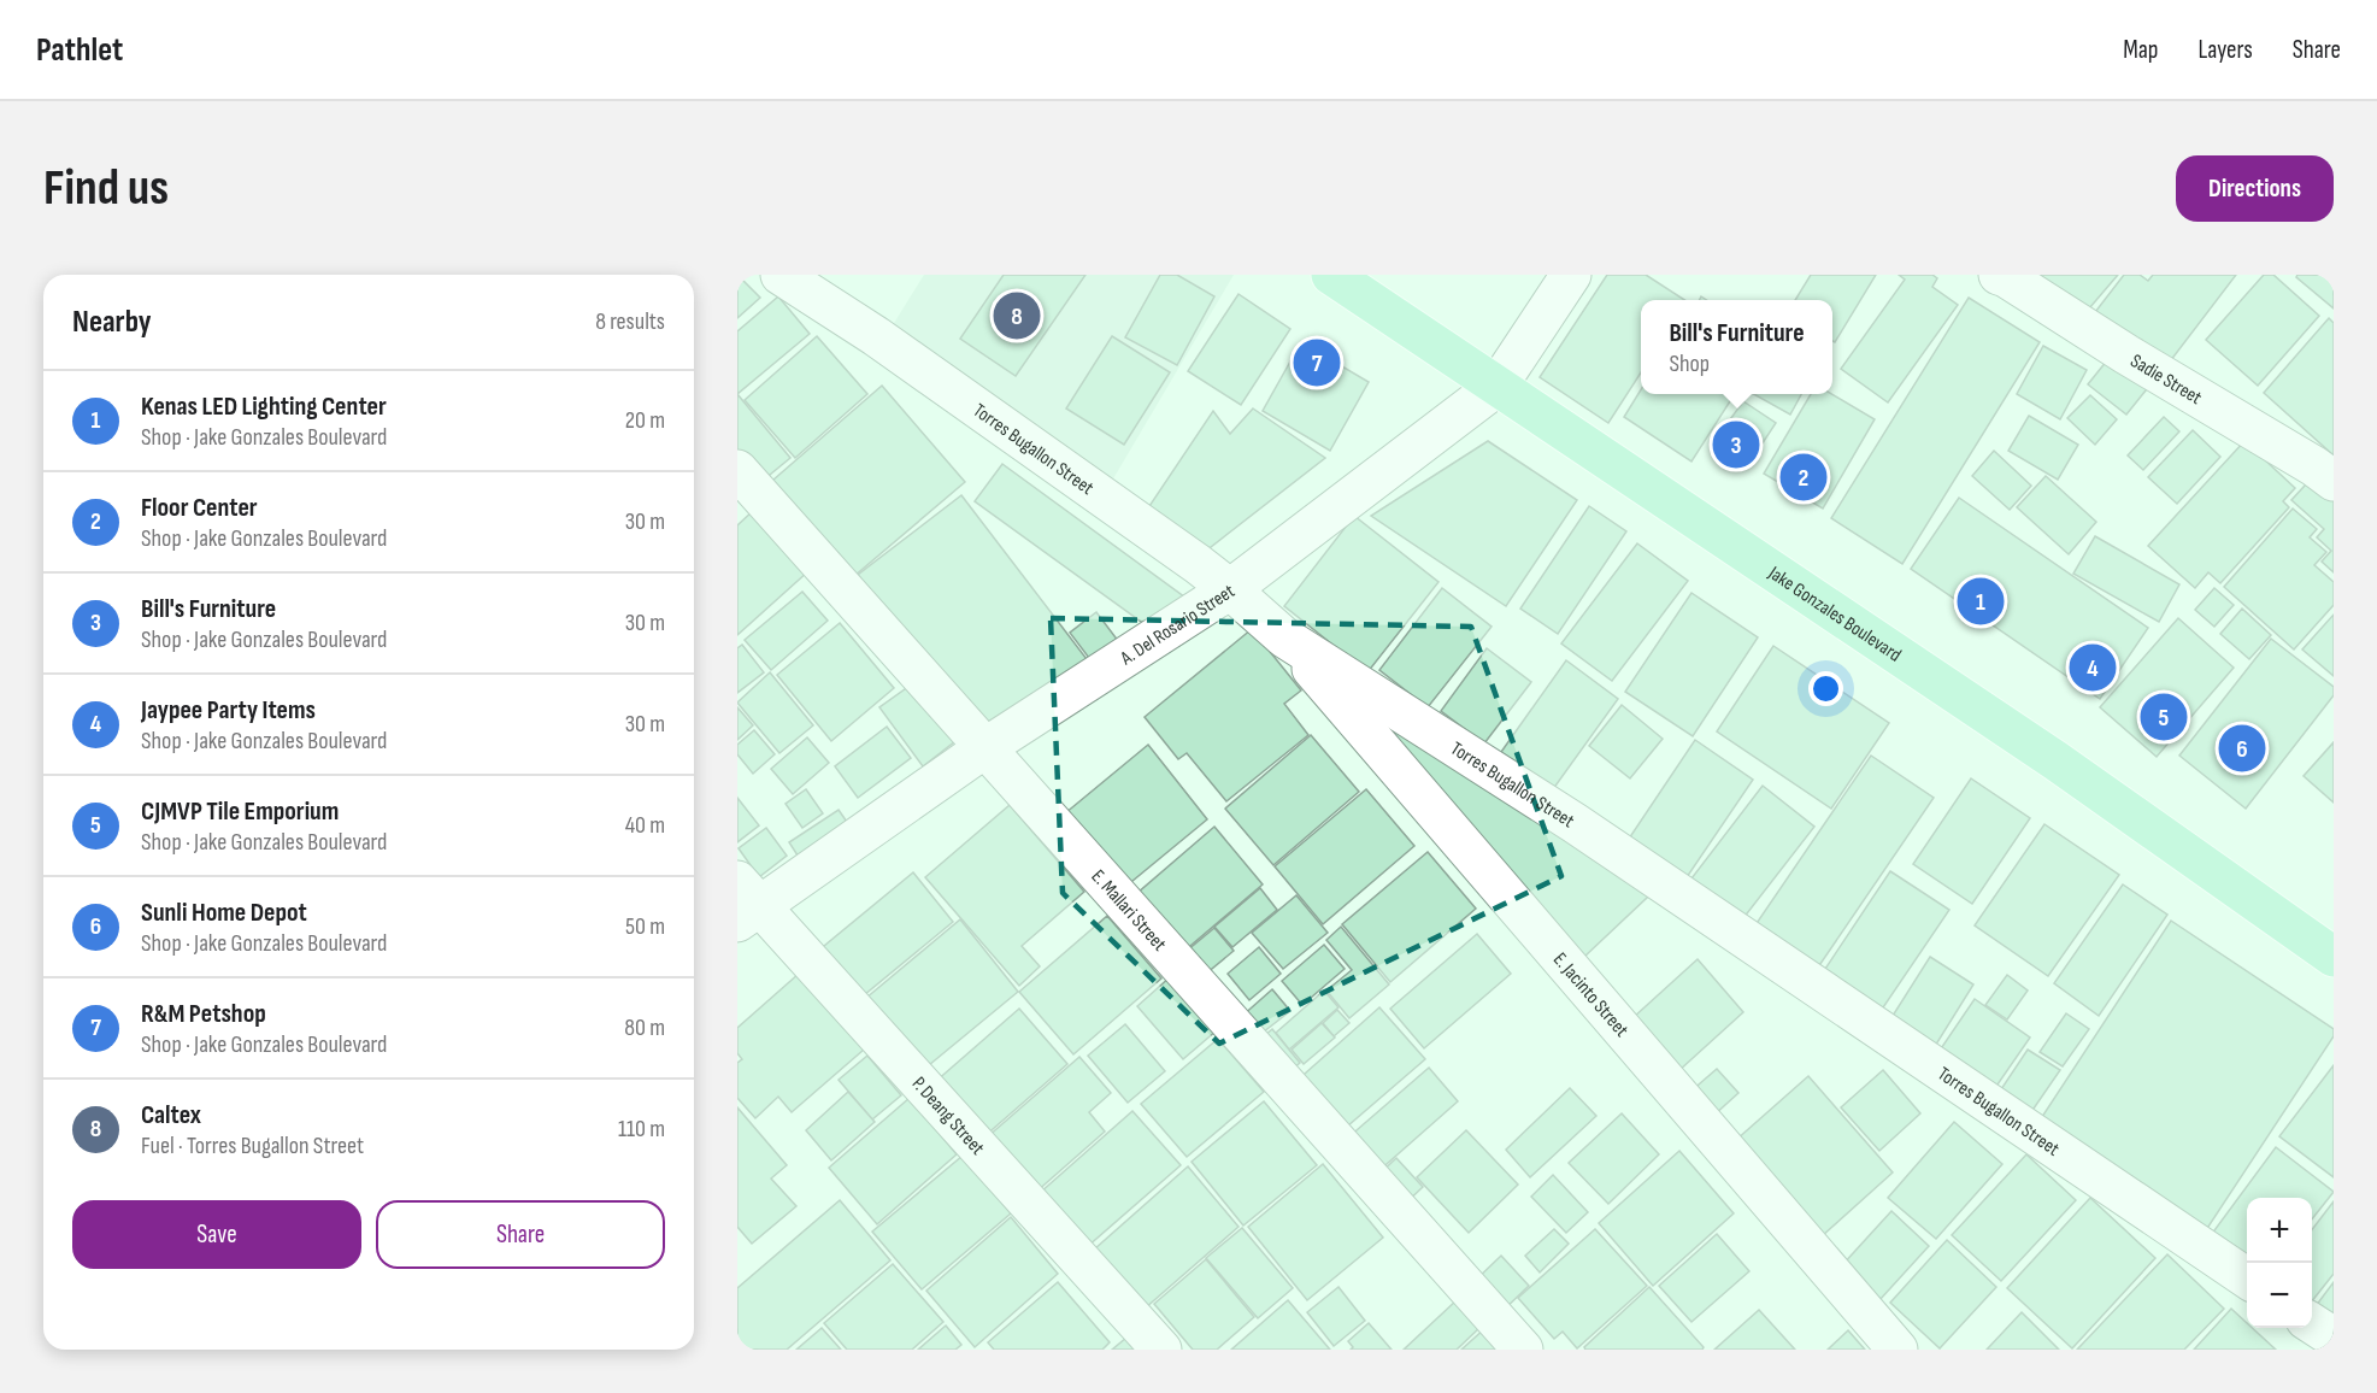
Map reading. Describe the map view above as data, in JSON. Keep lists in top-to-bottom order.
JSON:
{
  "streets": {
    "main road": ["Jake Gonzales Boulevard"],
    "street": [
      "Sadie Street",
      "Torres Bugallon Street",
      "A. Del Rosario Street",
      "E. Mallari Street",
      "E. Jacinto Street",
      "P. Deang Street"
    ]
  },
  "crossings": [
    ["Torres Bugallon Street", "A. Del Rosario Street"],
    ["Torres Bugallon Street", "E. Jacinto Street"],
    ["Jake Gonzales Boulevard", "A. Del Rosario Street"],
    ["A. Del Rosario Street", "E. Mallari Street"],
    ["A. Del Rosario Street", "P. Deang Street"]
  ],
  "page": {
    "header": "Pathlet",
    "nav": ["Map", "Layers", "Share"],
    "buttons": [
      "Directions",
      ["Save", "Share"]
    ],
    "title": "Find us",
    "heading": ["Nearby", "8 results"],
    "pins": [
      "8",
      "7",
      "3",
      "2",
      "1",
      "4",
      "5",
      "6"
    ],
    "popup": ["Bill's Furniture", "Shop"],
    "list": [
      {
        "mark": "1",
        "name": "Kenas LED Lighting Center",
        "note": "Shop · Jake Gonzales Boulevard",
        "value": "20 m"
      },
      {
        "mark": "2",
        "name": "Floor Center",
        "note": "Shop · Jake Gonzales Boulevard",
        "value": "30 m"
      },
      {
        "mark": "3",
        "name": "Bill's Furniture",
        "note": "Shop · Jake Gonzales Boulevard",
        "value": "30 m"
      },
      {
        "mark": "4",
        "name": "Jaypee Party Items",
        "note": "Shop · Jake Gonzales Boulevard",
        "value": "30 m"
      },
      {
        "mark": "5",
        "name": "CJMVP Tile Emporium",
        "note": "Shop · Jake Gonzales Boulevard",
        "value": "40 m"
      },
      {
        "mark": "6",
        "name": "Sunli Home Depot",
        "note": "Shop · Jake Gonzales Boulevard",
        "value": "50 m"
      },
      {
        "mark": "7",
        "name": "R&M Petshop",
        "note": "Shop · Jake Gonzales Boulevard",
        "value": "80 m"
      },
      {
        "mark": "8",
        "name": "Caltex",
        "note": "Fuel · Torres Bugallon Street",
        "value": "110 m"
      }
    ],
    "map_buttons": ["+", "−"]
  }
}
